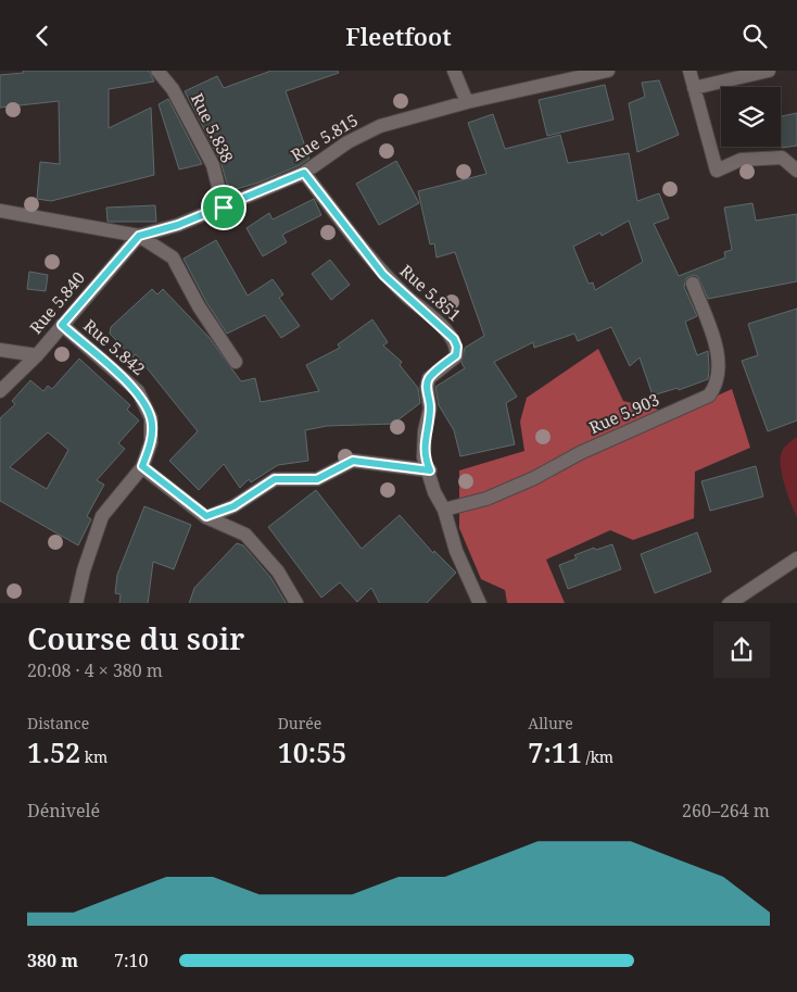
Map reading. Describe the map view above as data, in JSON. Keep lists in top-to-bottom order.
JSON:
{
  "streets": {
    "street": [
      "Rue 5.838",
      "Rue 5.815",
      "Rue 5.851",
      "Rue 5.840",
      "Rue 5.842",
      "Rue 5.903"
    ]
  },
  "crossings": [
    ["Rue 5.838", "Rue 5.815"],
    ["Rue 5.815", "Rue 5.851"],
    ["Rue 5.815", "Rue 5.840"],
    ["Rue 5.851", "Rue 5.903"],
    ["Rue 5.840", "Rue 5.842"]
  ],
  "page": {
    "header": "Fleetfoot",
    "heading": ["Course du soir", "20:08 · 4 × 380 m"],
    "stats": [
      ["Distance", "1.52 km"],
      ["Durée", "10:55"],
      ["Allure", "7:11 /km"]
    ],
    "chart": ["Dénivelé", "260–264 m"],
    "list": [
      {
        "name": "380 m",
        "note": "7:10"
      }
    ]
  }
}
